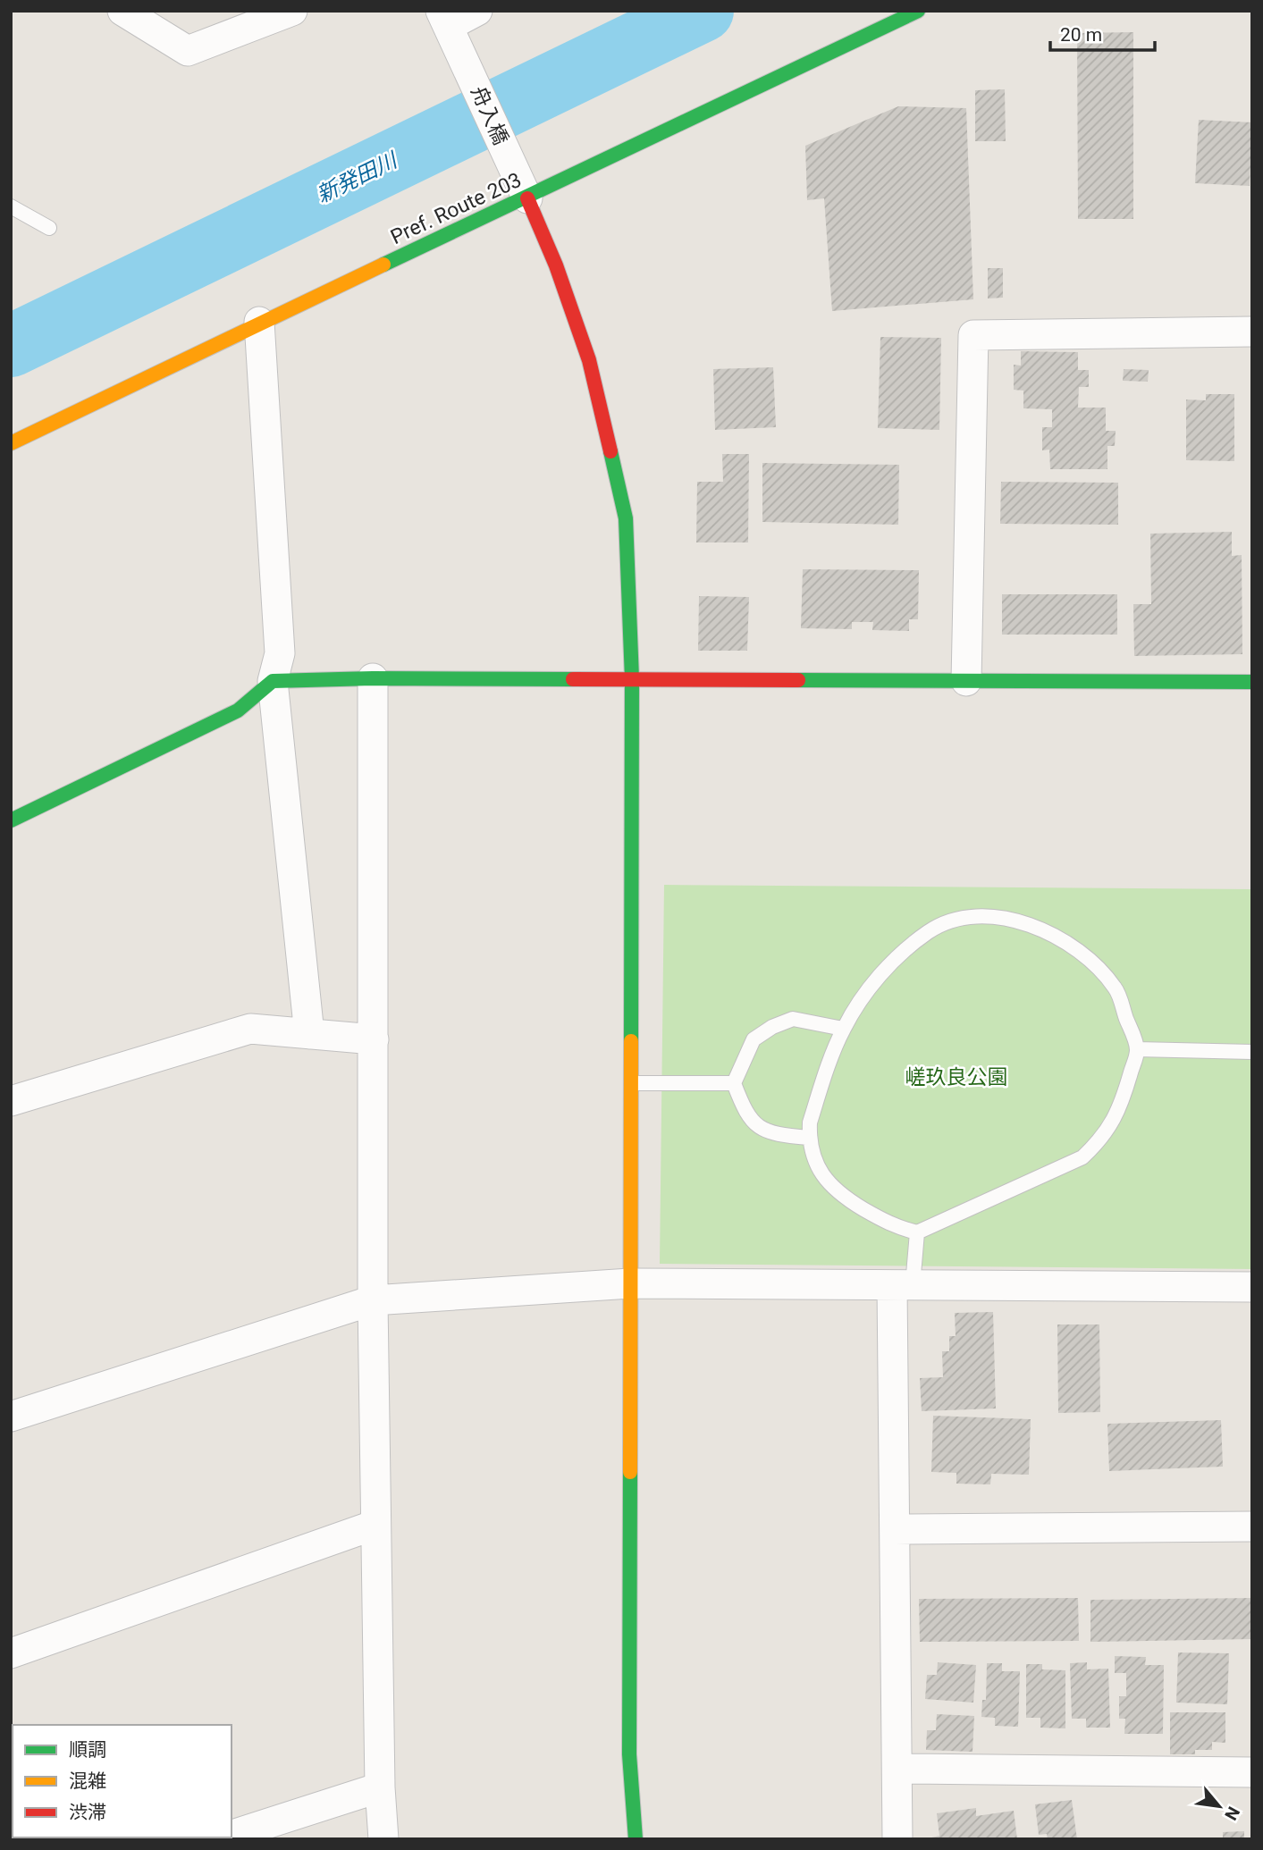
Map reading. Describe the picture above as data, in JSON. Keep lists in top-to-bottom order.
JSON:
{
  "streets": {
    "street": ["舟入橋", "Pref. Route 203"]
  },
  "crossings": [
    ["舟入橋", "Pref. Route 203"]
  ],
  "water": ["新発田川"],
  "parks": ["嵯玖良公園"],
  "legend": ["順調", "混雑", "渋滞"],
  "scale_bar": "20 m",
  "north": "bottom right"
}
